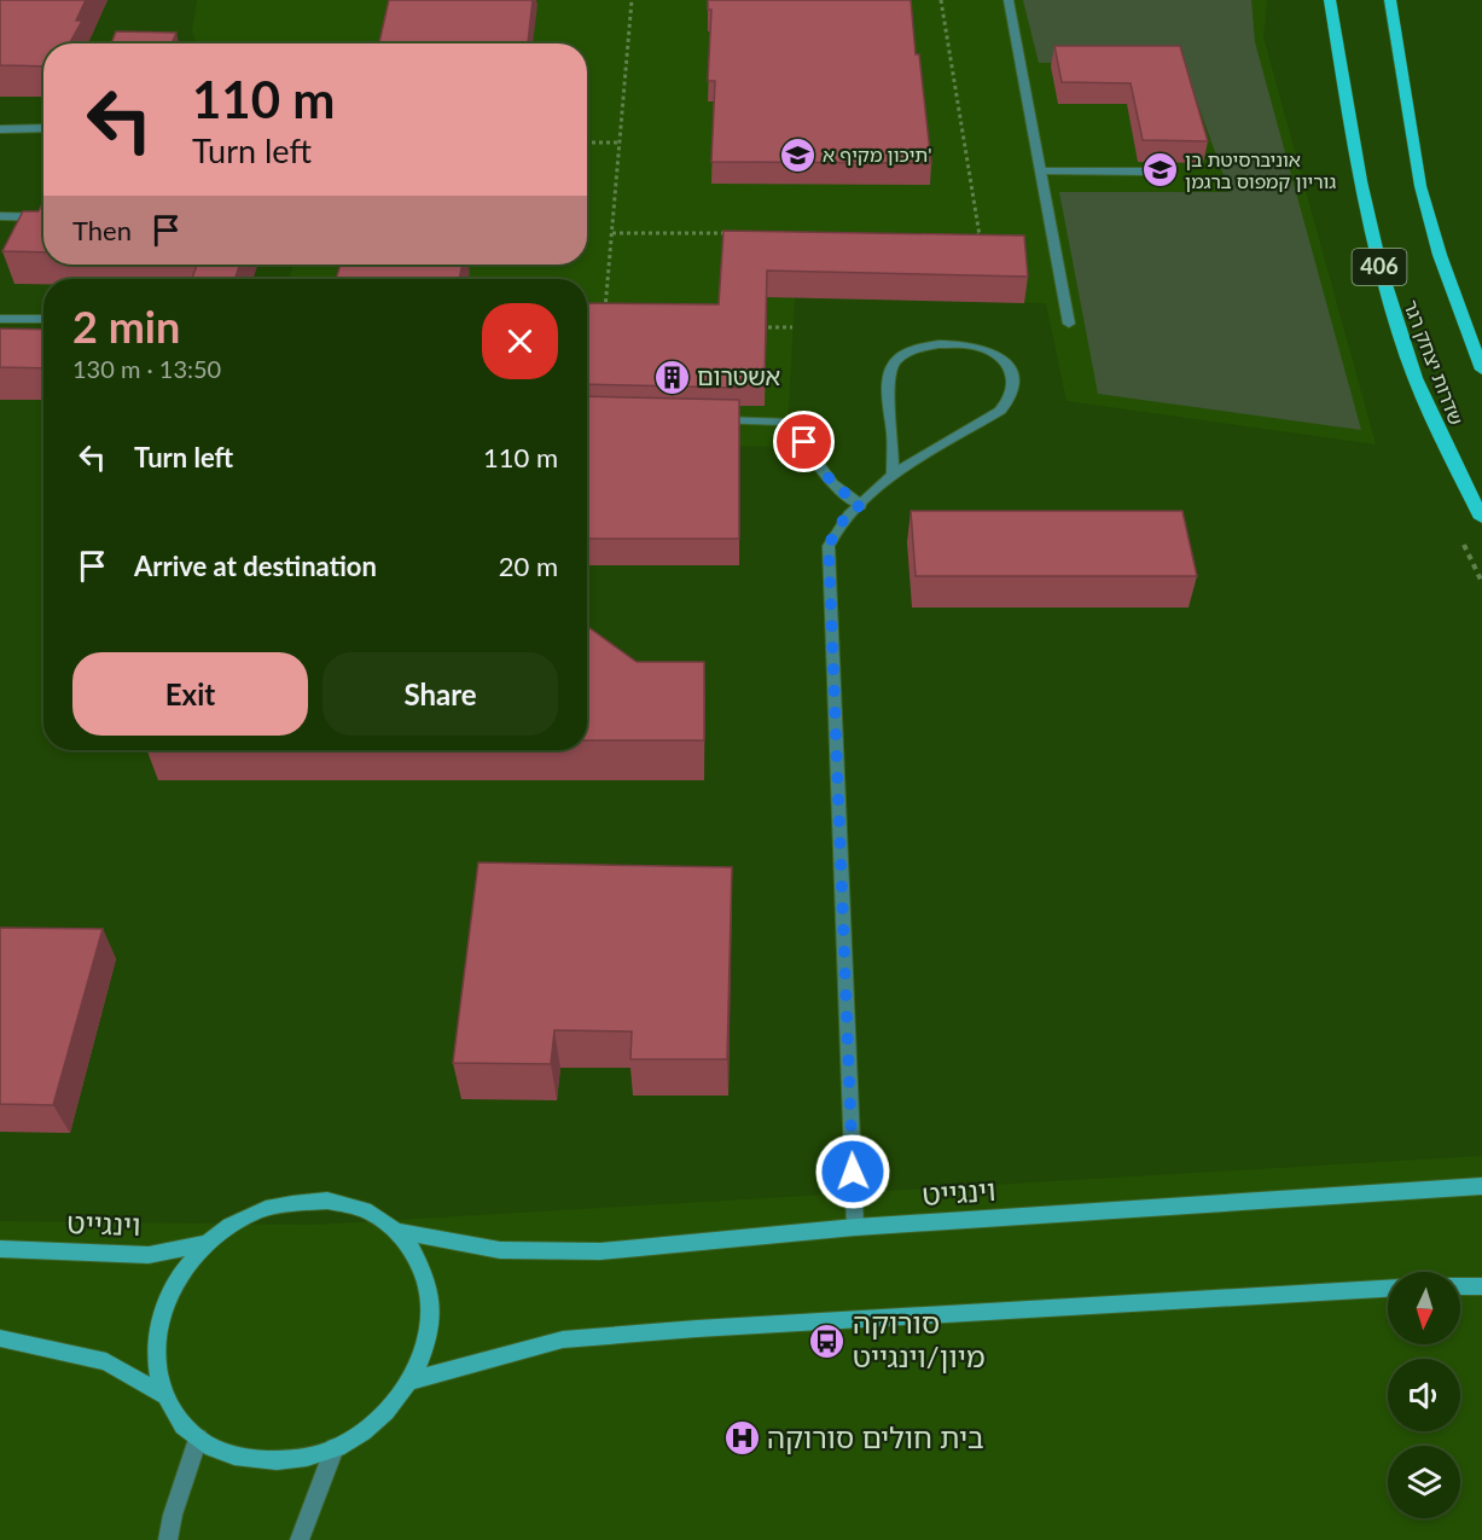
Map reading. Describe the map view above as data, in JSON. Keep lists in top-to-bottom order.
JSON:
{
  "streets": {
    "main road": ["406", "שדרות יצחק רגר"],
    "street": ["וינגייט"]
  },
  "places": {
    "school or university": ["תיכון מקיף א'", "אוניברסיטת בן גוריון קמפוס ברגמן"],
    "building": ["אשטרום"],
    "bus stop": ["סורוקה מיון/וינגייט"],
    "hospital": ["בית חולים סורוקה"]
  },
  "north": "bottom",
  "page": {
    "turn": ["110 m", "Turn left"],
    "then": "Then",
    "heading": ["2 min", "130 m · 13:50"],
    "list": [
      {
        "name": "Turn left",
        "value": "110 m"
      },
      {
        "name": "Arrive at destination",
        "value": "20 m"
      }
    ],
    "buttons": ["Exit", "Share"]
  }
}
